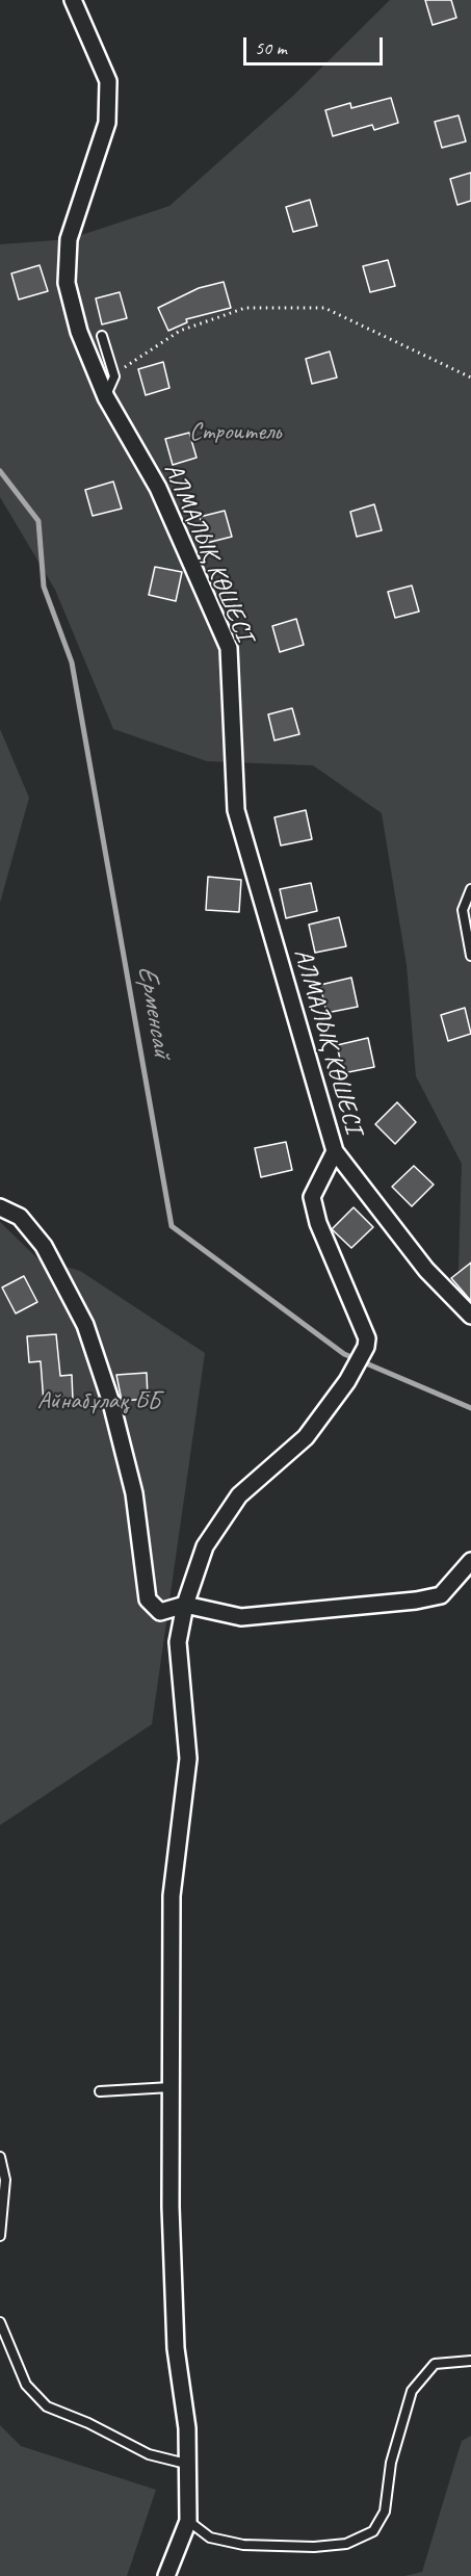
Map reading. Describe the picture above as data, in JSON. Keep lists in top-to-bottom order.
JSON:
{
  "streets": {
    "street": ["АЛМАЛЫҚ КӨШЕСІ"]
  },
  "water": ["Ерменсай"],
  "parks": ["Строитель", "Айнабұлақ ББ"],
  "scale_bar": "50 m"
}
